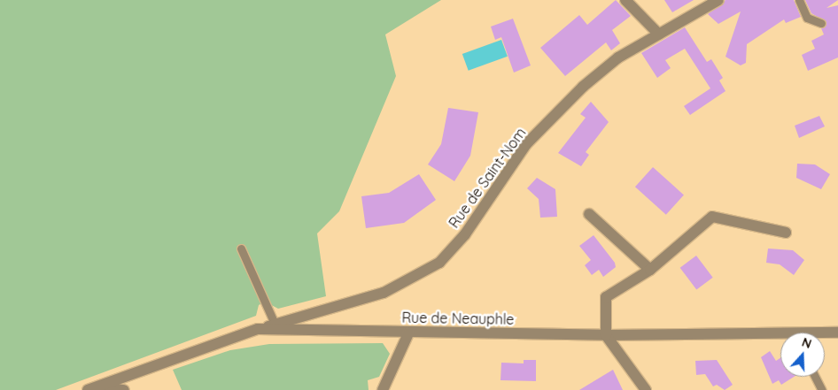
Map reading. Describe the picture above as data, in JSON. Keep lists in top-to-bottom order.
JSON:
{
  "streets": {
    "street": ["Rue de Saint-Nom", "Rue de Neauphle"]
  },
  "crossings": [
    ["Rue de Saint-Nom", "Rue de Neauphle"]
  ],
  "north": "top"
}
